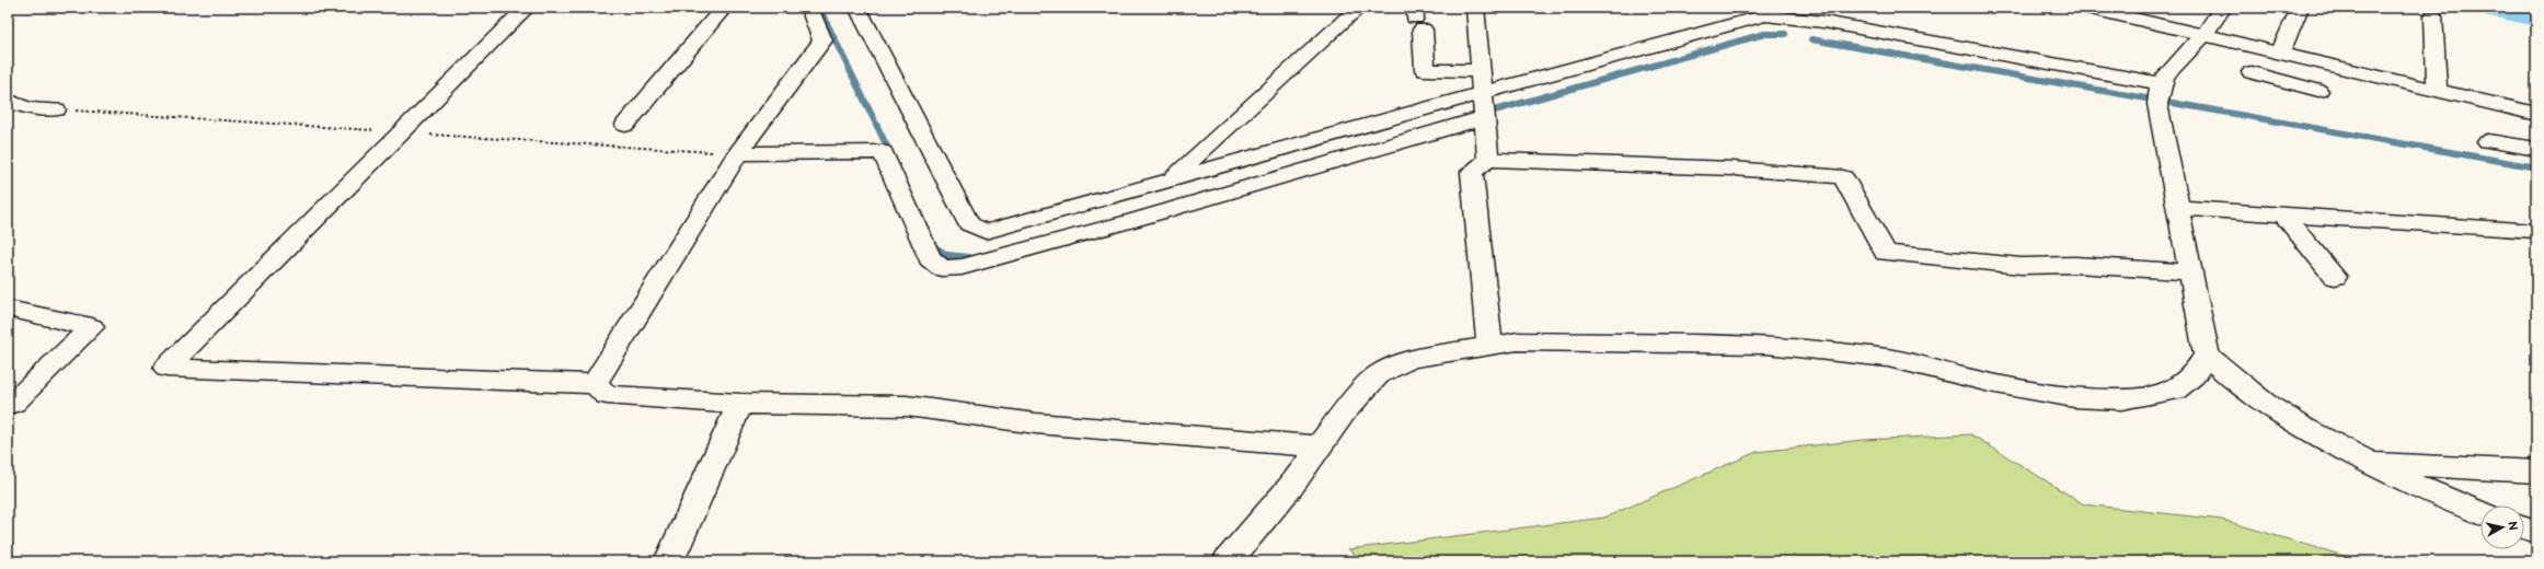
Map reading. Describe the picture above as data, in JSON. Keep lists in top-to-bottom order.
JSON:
{
  "north": "right"
}
